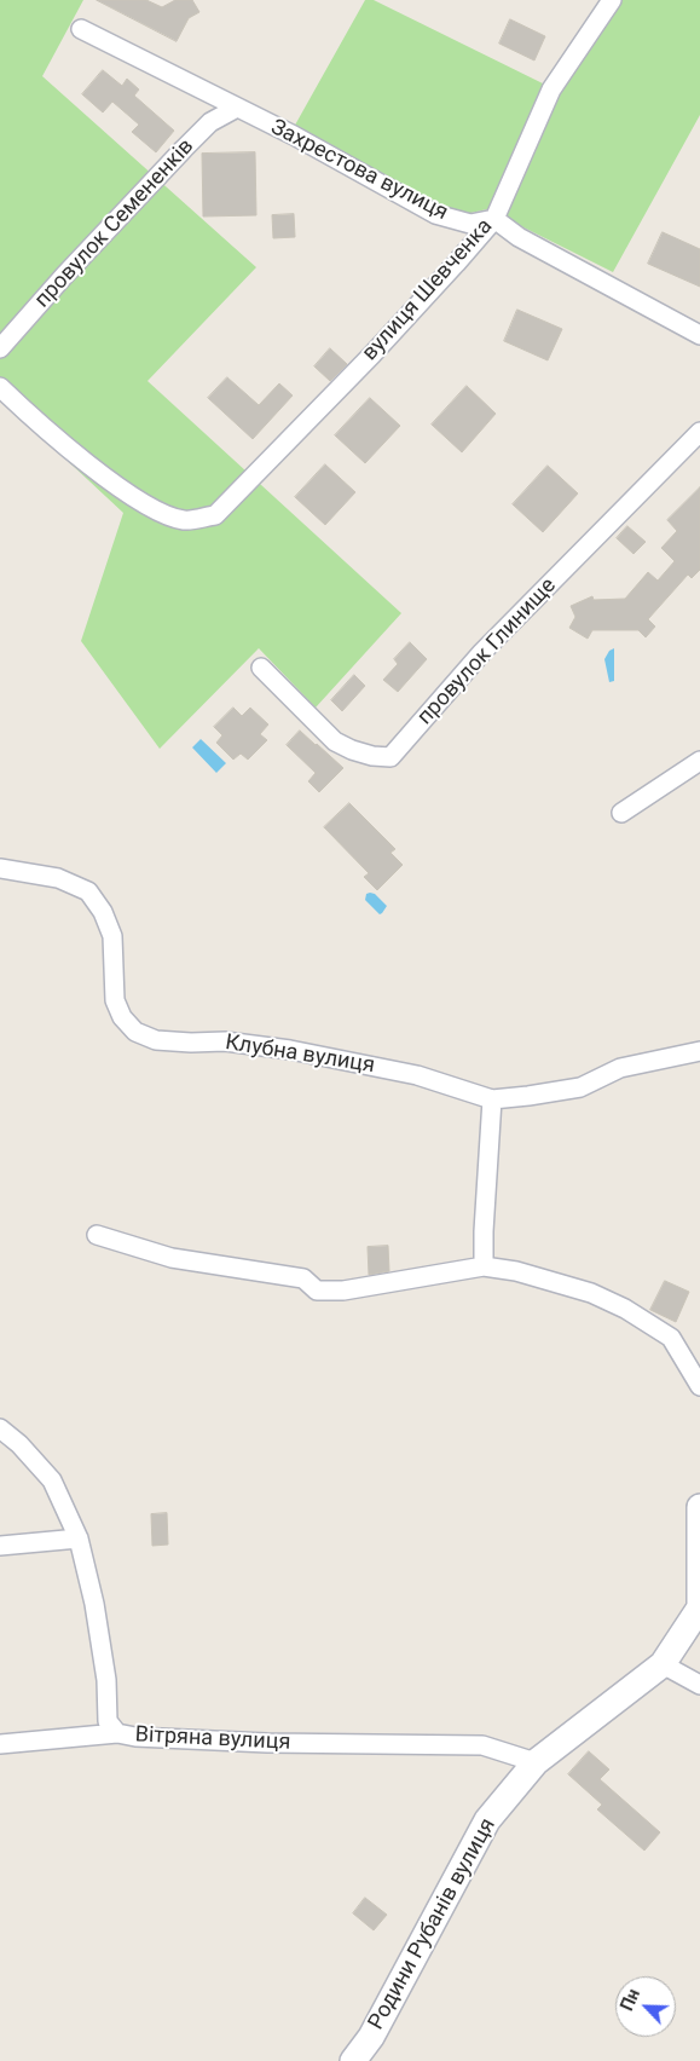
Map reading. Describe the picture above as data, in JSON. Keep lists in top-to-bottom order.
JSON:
{
  "streets": {
    "street": [
      "Захрестова вулиця",
      "провулок Семененків",
      "вулиця Шевченка",
      "провулок Глинище",
      "Клубна вулиця",
      "Вітряна вулиця",
      "Родини Рубанів вулиця"
    ]
  },
  "crossings": [
    ["Захрестова вулиця", "провулок Семененків"],
    ["Захрестова вулиця", "вулиця Шевченка"],
    ["Вітряна вулиця", "Родини Рубанів вулиця"]
  ],
  "north": "top left"
}
